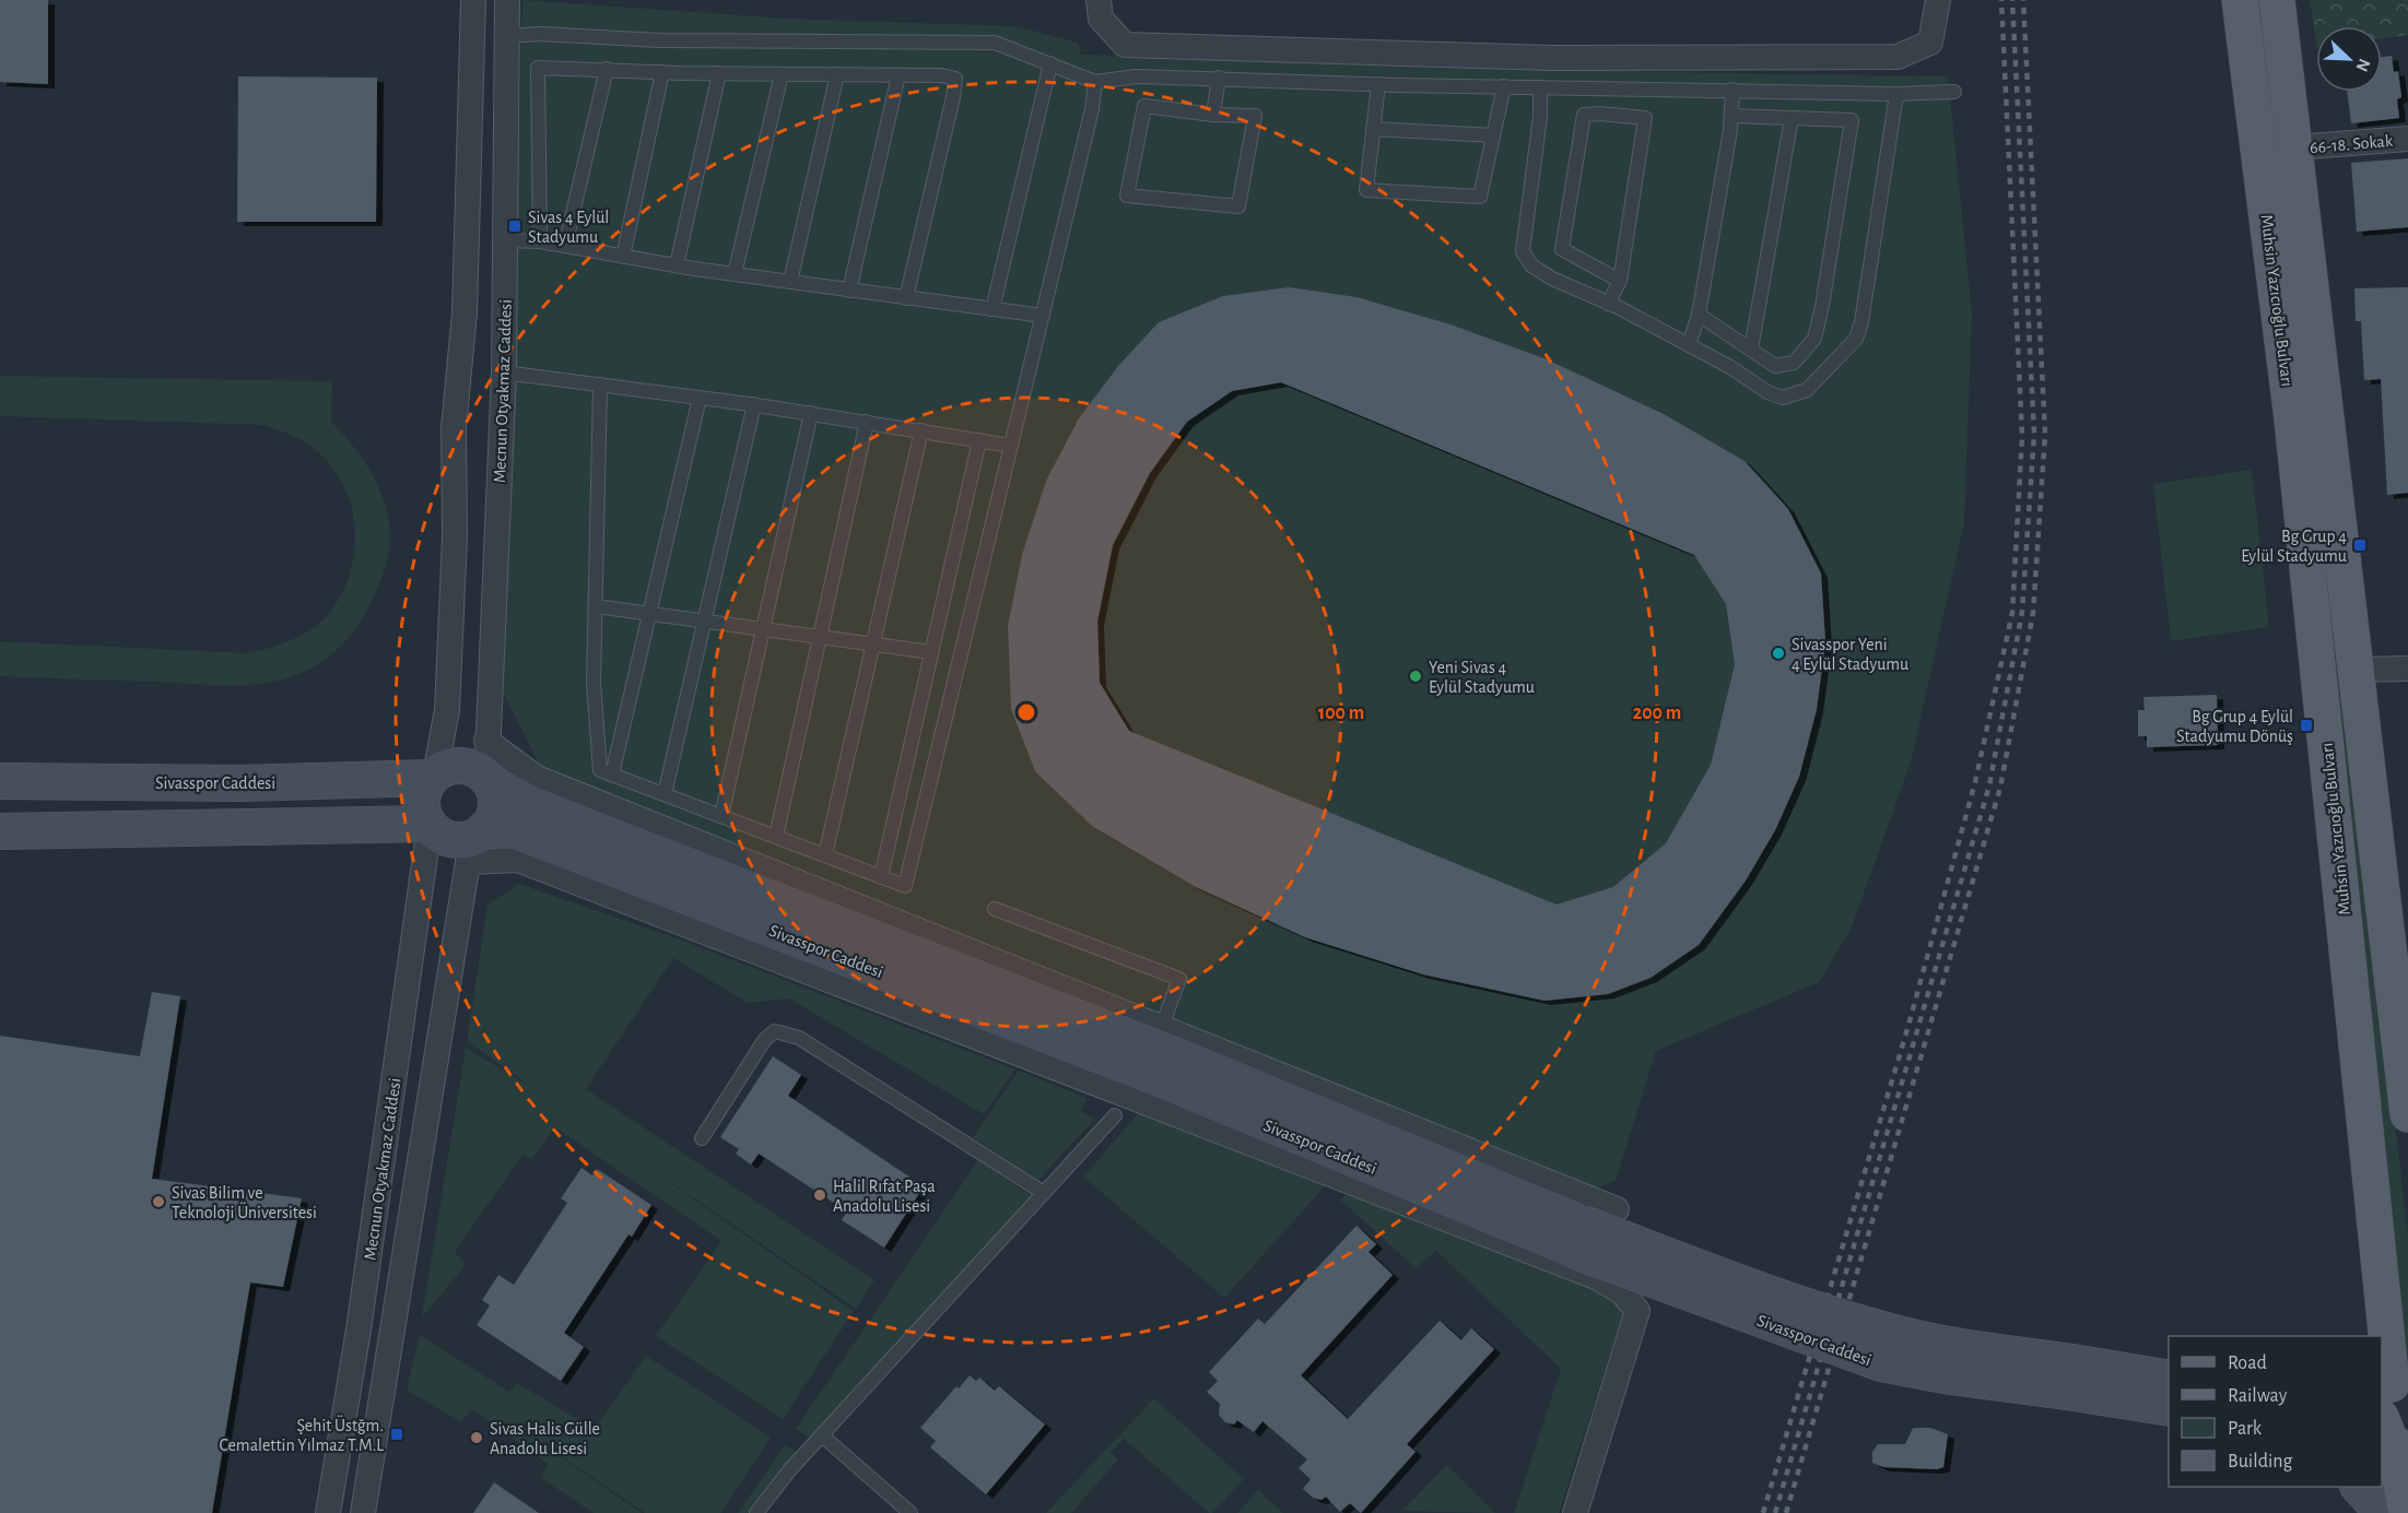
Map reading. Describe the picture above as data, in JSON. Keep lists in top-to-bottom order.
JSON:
{
  "streets": {
    "main road": ["Muhsin Yazıcıoğlu Bulvarı"],
    "street": ["66-18. Sokak", "Mecnun Otyakmaz Caddesi", "Sivasspor Caddesi"]
  },
  "crossings": [
    ["66-18. Sokak", "Muhsin Yazıcıoğlu Bulvarı"],
    ["Mecnun Otyakmaz Caddesi", "Sivasspor Caddesi"]
  ],
  "places": {
    "transit": [
      "Sivas 4 Eylül Stadyumu",
      "Bg Grup 4 Eylül Stadyumu",
      "Bg Grup 4 Eylül Stadyumu Dönüş",
      "Şehit Üstğm. Cemalettin Yılmaz T.M.L"
    ],
    "other": [
      "Sivasspor Yeni 4 Eylül Stadyumu",
      "Yeni Sivas 4 Eylül Stadyumu",
      "Halil Rıfat Paşa Anadolu Lisesi",
      "Sivas Bilim ve Teknoloji Üniversitesi",
      "Sivas Halis Gülle Anadolu Lisesi"
    ]
  },
  "legend": [
    "Road",
    "Railway",
    "Park",
    "Building"
  ],
  "north": "bottom right",
  "rings": ["100 m", "200 m"]
}
